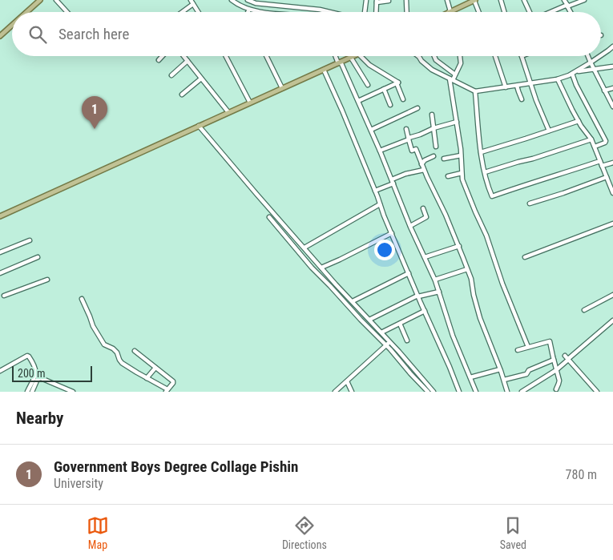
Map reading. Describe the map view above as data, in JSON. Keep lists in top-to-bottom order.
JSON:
{
  "scale_bar": "200 m",
  "page": {
    "search": "Search here",
    "pins": "1",
    "scale": "200 m",
    "heading": "Nearby",
    "list": [
      {
        "mark": "1",
        "name": "Government Boys Degree Collage Pishin",
        "note": "University",
        "value": "780 m"
      }
    ],
    "nav": ["Map", "Directions", "Saved"]
  }
}
